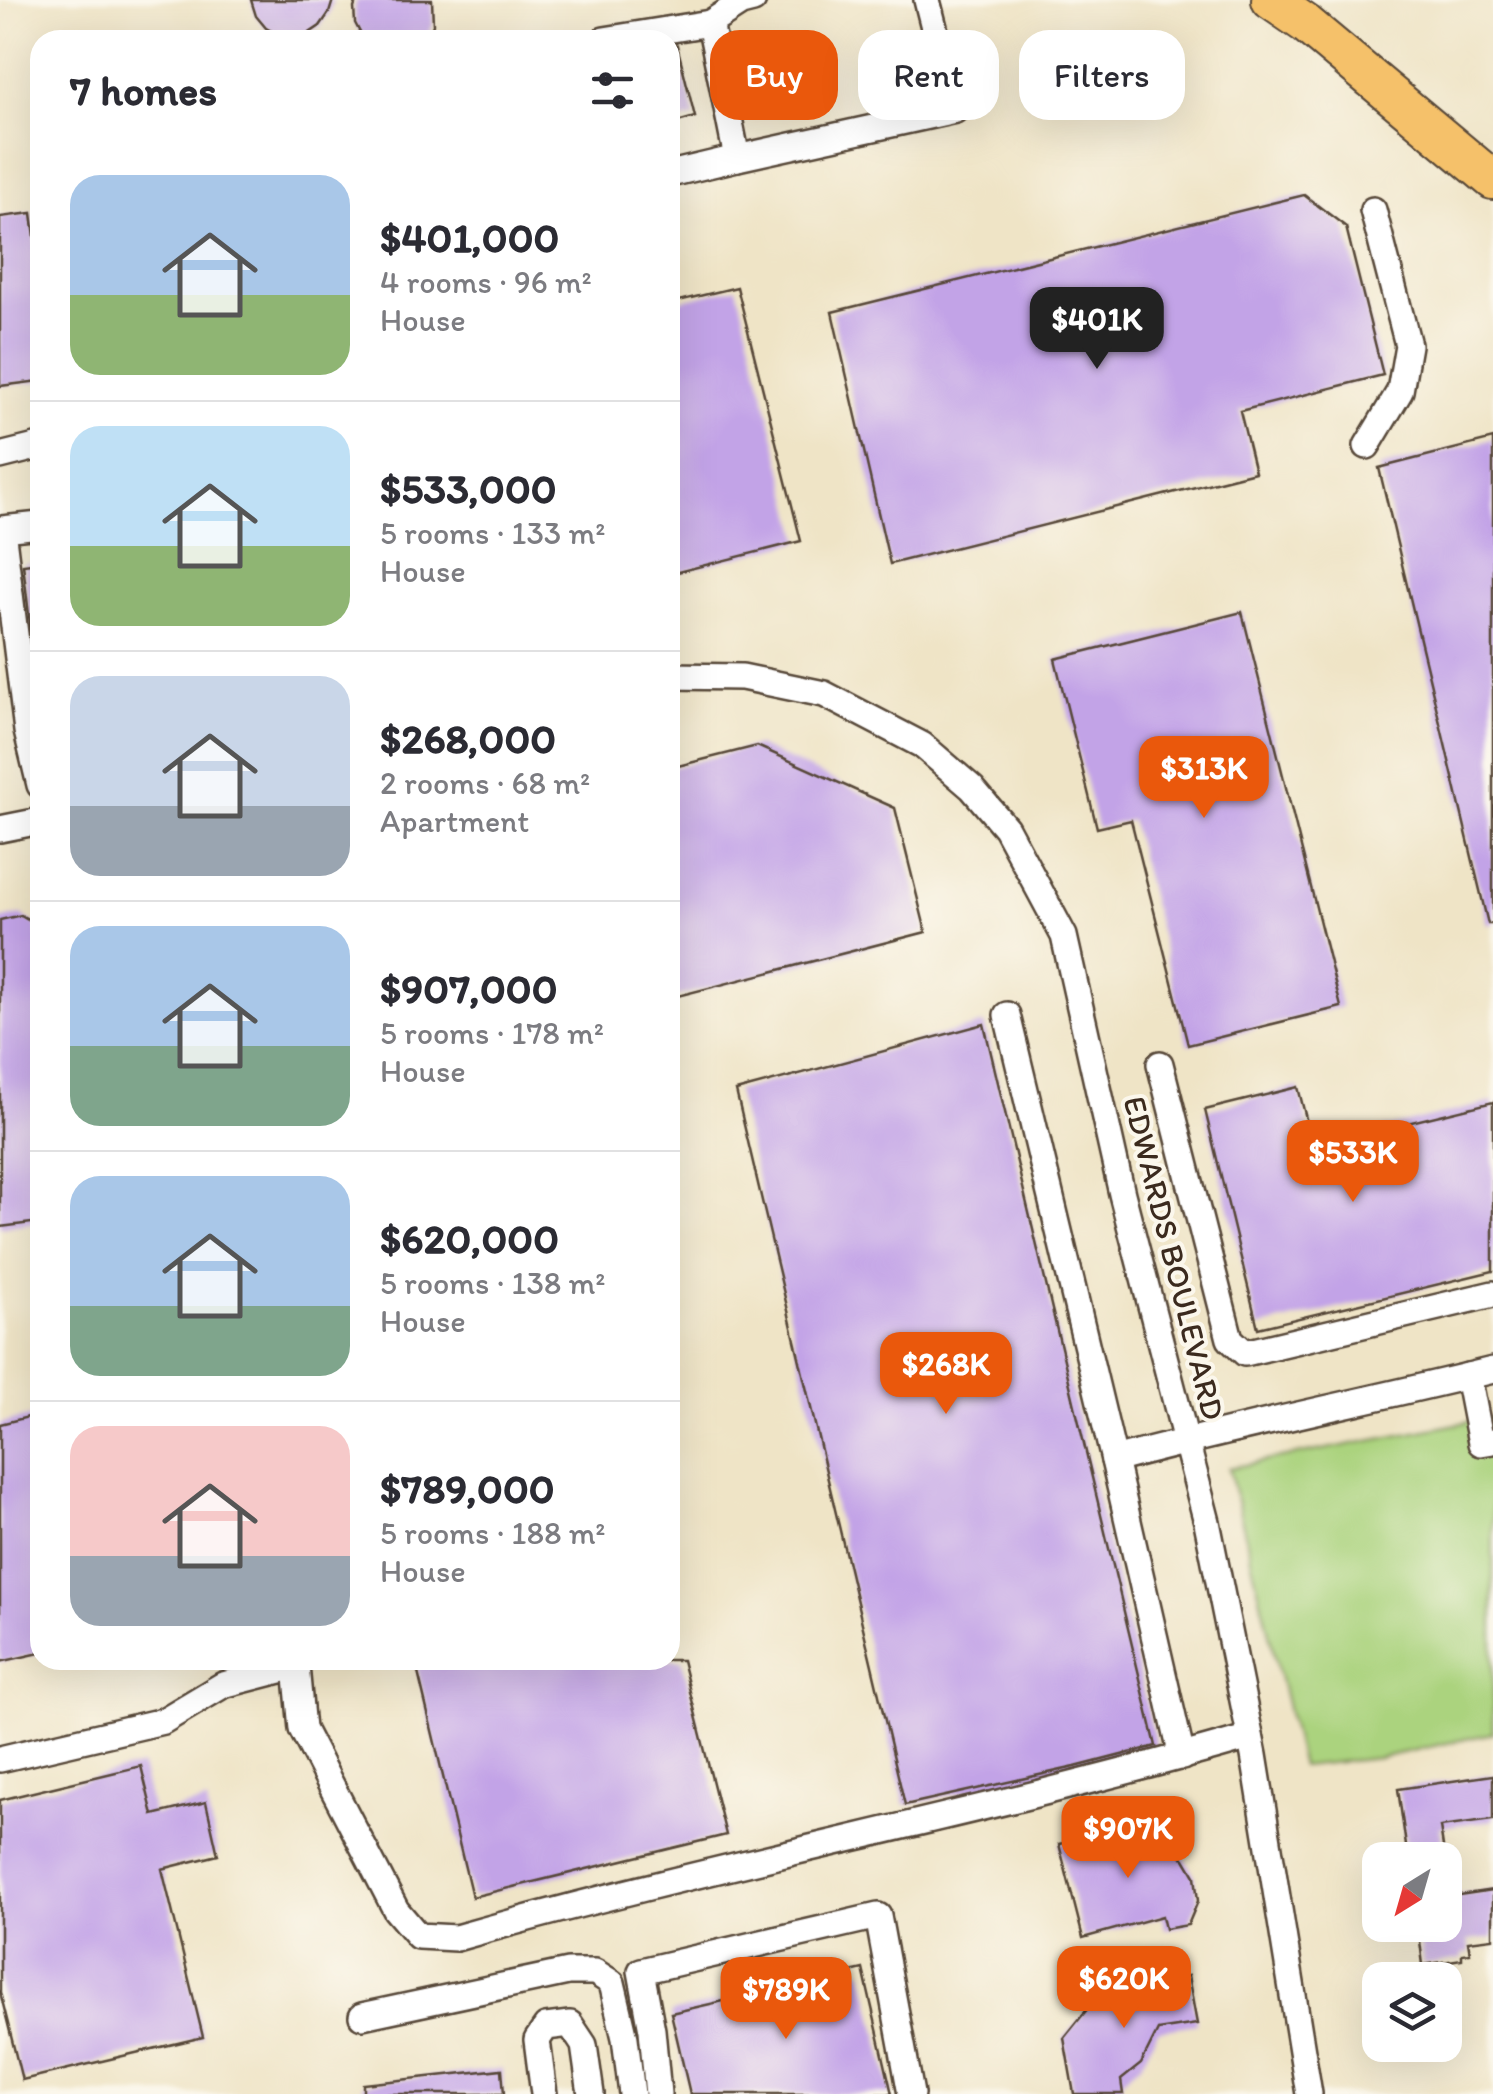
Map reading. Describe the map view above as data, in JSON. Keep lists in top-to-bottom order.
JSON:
{
  "streets": {
    "street": ["EDWARDS BOULEVARD"]
  },
  "north": "bottom left",
  "page": {
    "chip": ["Buy", "Rent", "Filters"],
    "heading": "7 homes",
    "list": [
      {
        "name": "$401,000",
        "note": "4 rooms · 96 m² · House"
      },
      {
        "name": "$533,000",
        "note": "5 rooms · 133 m² · House"
      },
      {
        "name": "$268,000",
        "note": "2 rooms · 68 m² · Apartment"
      },
      {
        "name": "$907,000",
        "note": "5 rooms · 178 m² · House"
      },
      {
        "name": "$620,000",
        "note": "5 rooms · 138 m² · House"
      },
      {
        "name": "$789,000",
        "note": "5 rooms · 188 m² · House"
      }
    ],
    "price": [
      "$401K",
      "$313K",
      "$533K",
      "$268K",
      "$907K",
      "$620K",
      "$789K"
    ]
  }
}
